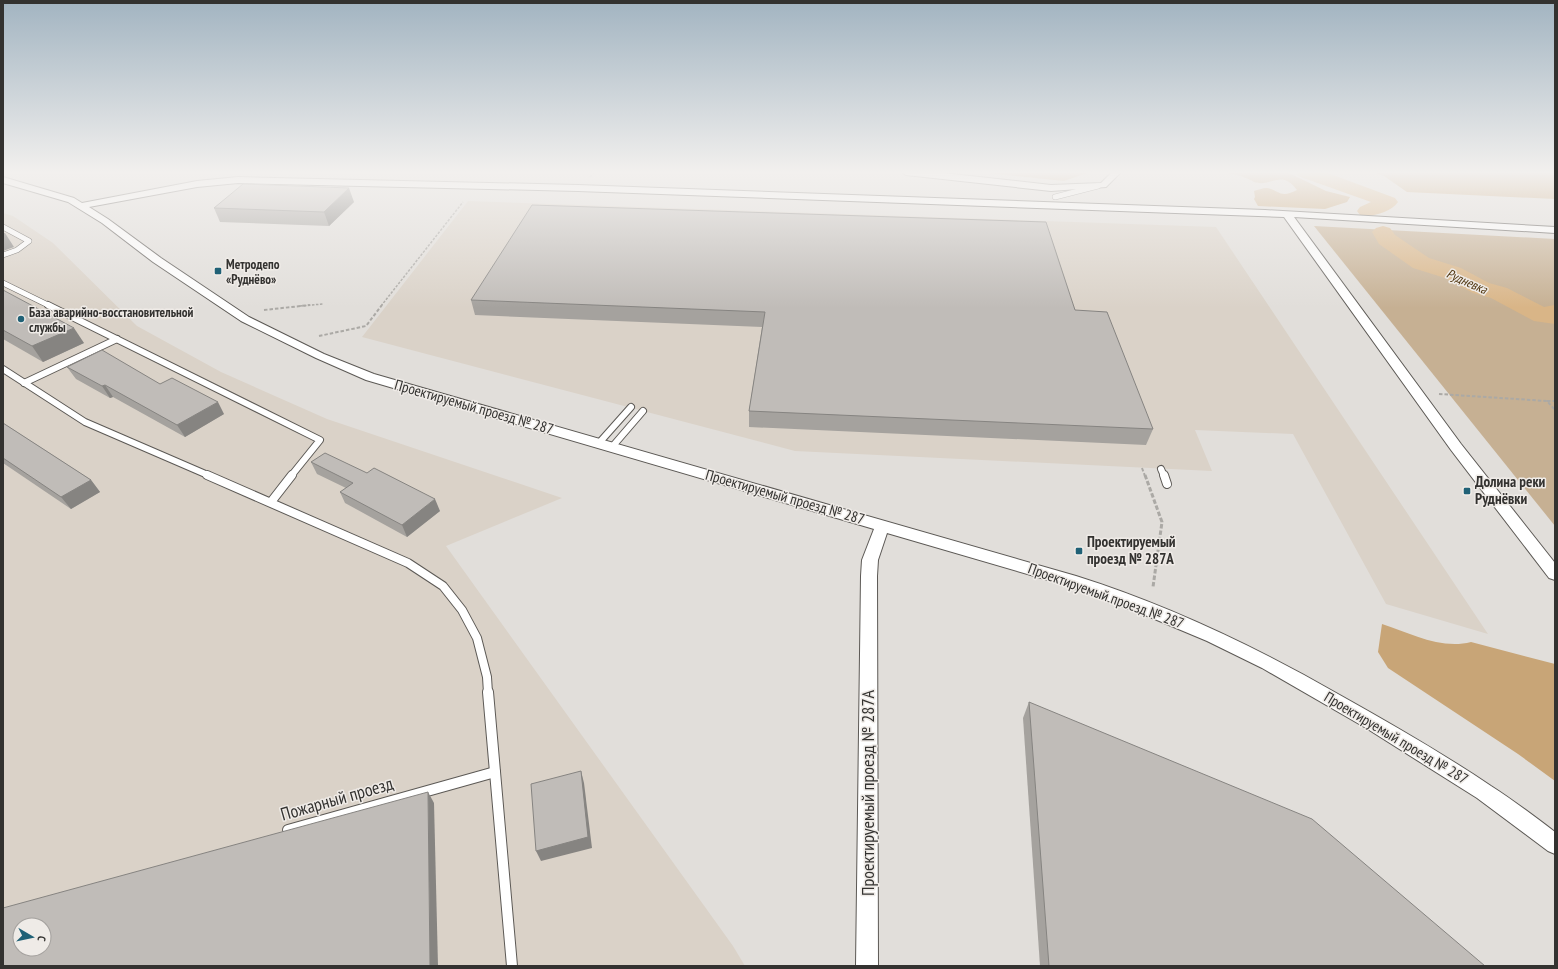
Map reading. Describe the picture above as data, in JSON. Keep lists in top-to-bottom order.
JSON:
{
  "streets": {
    "street": ["Проектируемый проезд № 287", "Проектируемый проезд № 287А"],
    "lane": ["Пожарный проезд"]
  },
  "crossings": [
    ["Проектируемый проезд № 287", "Проектируемый проезд № 287А"]
  ],
  "water": ["Рудневка"],
  "places": {
    "transit": ["Метродепо «Руднёво»", "Долина реки Руднёвки", "Проектируемый проезд № 287А"],
    "other": ["База аварийно-восстановительной службы"]
  },
  "north": "right"
}
